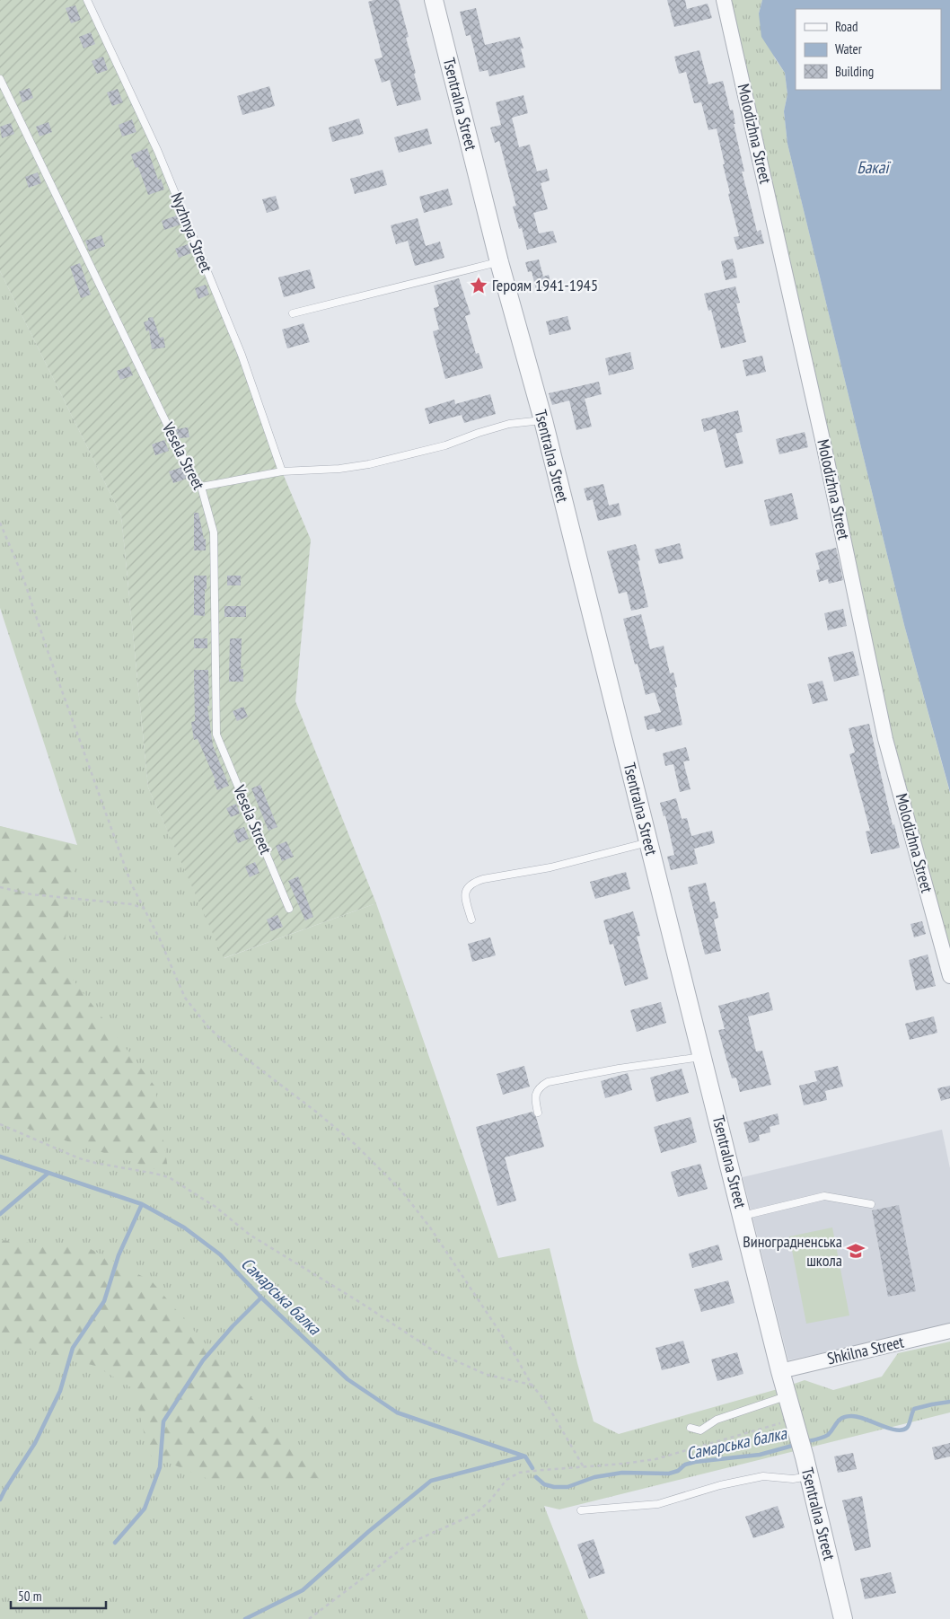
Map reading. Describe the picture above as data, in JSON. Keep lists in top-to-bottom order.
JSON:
{
  "streets": {
    "street": ["Tsentralna Street", "Molodizhna Street", "Shkilna Street"],
    "lane": ["Nyzhnya Street", "Vesela Street"]
  },
  "crossings": [
    ["Tsentralna Street", "Shkilna Street"]
  ],
  "water": ["Бакаї", "Самарська балка"],
  "places": {
    "place": ["Героям 1941-1945"],
    "school or university": ["Виноградненська школа"]
  },
  "legend": ["Road", "Water", "Building"],
  "scale_bar": "50 m"
}
